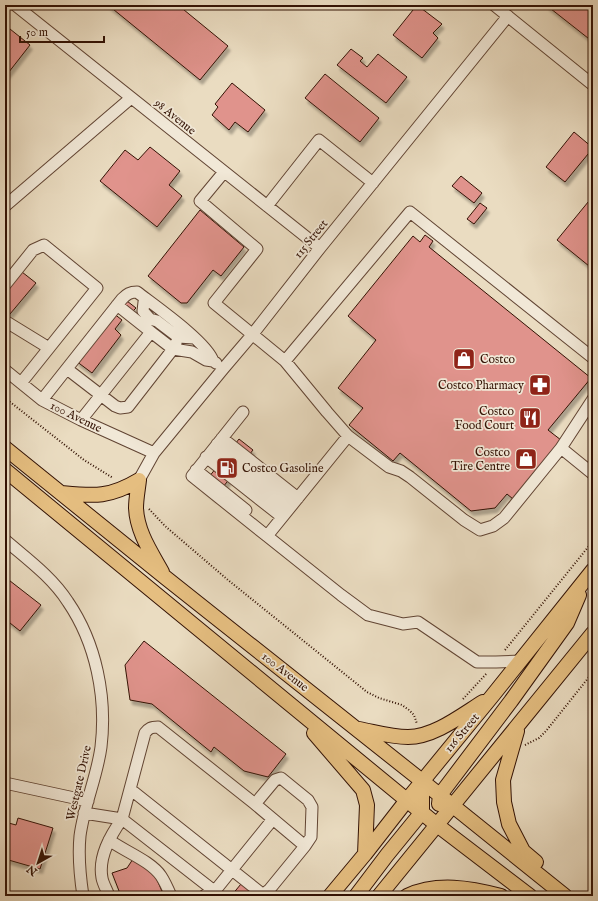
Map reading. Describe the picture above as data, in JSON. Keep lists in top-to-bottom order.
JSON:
{
  "streets": {
    "main road": ["100 Avenue", "116 Street"],
    "street": ["98 Avenue", "115 Street", "Westgate Drive"]
  },
  "crossings": [
    ["98 Avenue", "115 Street"],
    ["115 Street", "100 Avenue"],
    ["100 Avenue", "116 Street"]
  ],
  "places": {
    "shop": ["Costco", "Costco Tire Centre"],
    "pharmacy": ["Costco Pharmacy"],
    "restaurant": ["Costco Food Court"],
    "fuel station": ["Costco Gasoline"]
  },
  "scale_bar": "50 m",
  "north": "bottom left"
}
